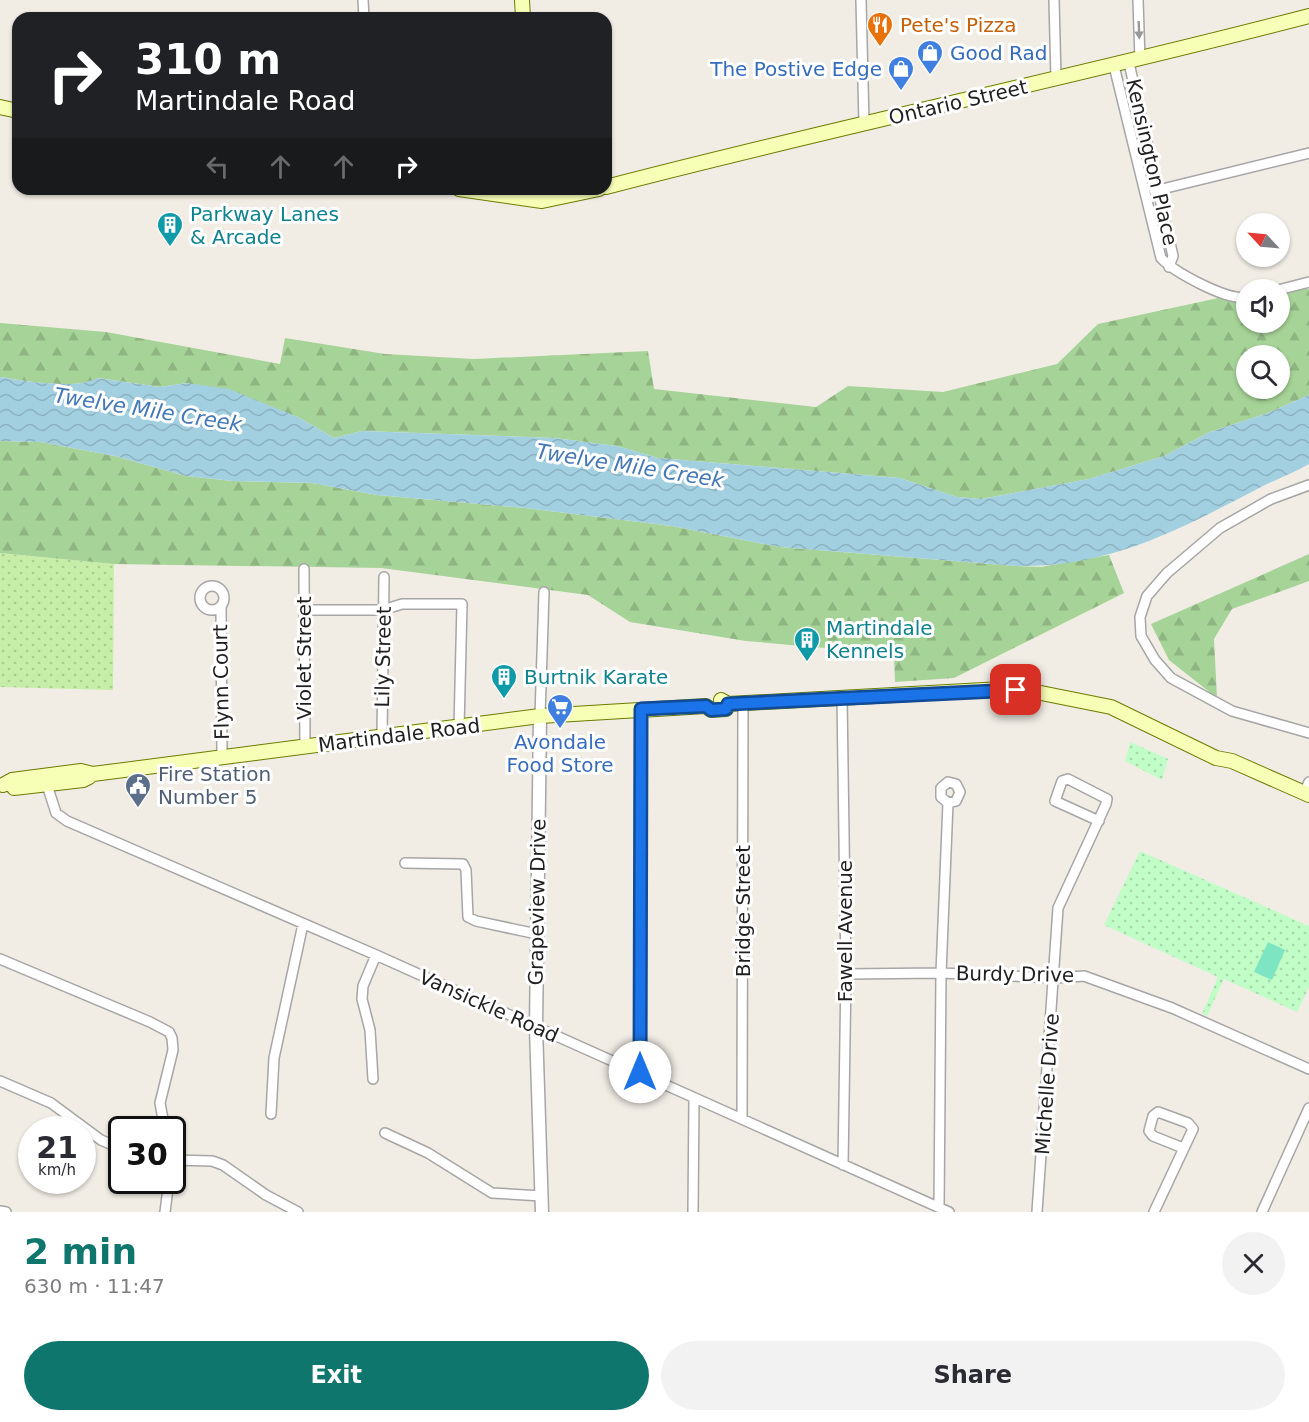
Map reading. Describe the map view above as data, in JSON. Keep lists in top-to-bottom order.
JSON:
{
  "streets": {
    "main road": ["Ontario Street", "Martindale Road"],
    "street": [
      "Kensington Place",
      "Lily Street",
      "Violet Street",
      "Flynn Court",
      "Grapeview Drive",
      "Bridge Street",
      "Fawell Avenue",
      "Burdy Drive",
      "Vansickle Road",
      "Michelle Drive"
    ]
  },
  "crossings": [
    ["Ontario Street", "Kensington Place"],
    ["Lily Street", "Martindale Road"],
    ["Violet Street", "Martindale Road"],
    ["Flynn Court", "Martindale Road"],
    ["Martindale Road", "Grapeview Drive"],
    ["Martindale Road", "Bridge Street"],
    ["Martindale Road", "Fawell Avenue"],
    ["Martindale Road", "Vansickle Road"],
    ["Grapeview Drive", "Vansickle Road"],
    ["Bridge Street", "Vansickle Road"],
    ["Fawell Avenue", "Burdy Drive"],
    ["Fawell Avenue", "Vansickle Road"],
    ["Burdy Drive", "Michelle Drive"]
  ],
  "water": ["Twelve Mile Creek"],
  "places": {
    "restaurant": ["Pete's Pizza"],
    "shop": ["Good Rad", "The Postive Edge"],
    "building": ["Parkway Lanes & Arcade", "Martindale Kennels", "Burtnik Karate"],
    "supermarket": ["Avondale Food Store"],
    "public building": ["Fire Station Number 5"]
  },
  "north": "top left",
  "page": {
    "turn": ["310 m", "Martindale Road"],
    "speed": "21 km/h",
    "limit": "30",
    "heading": ["2 min", "630 m · 11:47"],
    "buttons": ["Exit", "Share"]
  }
}
